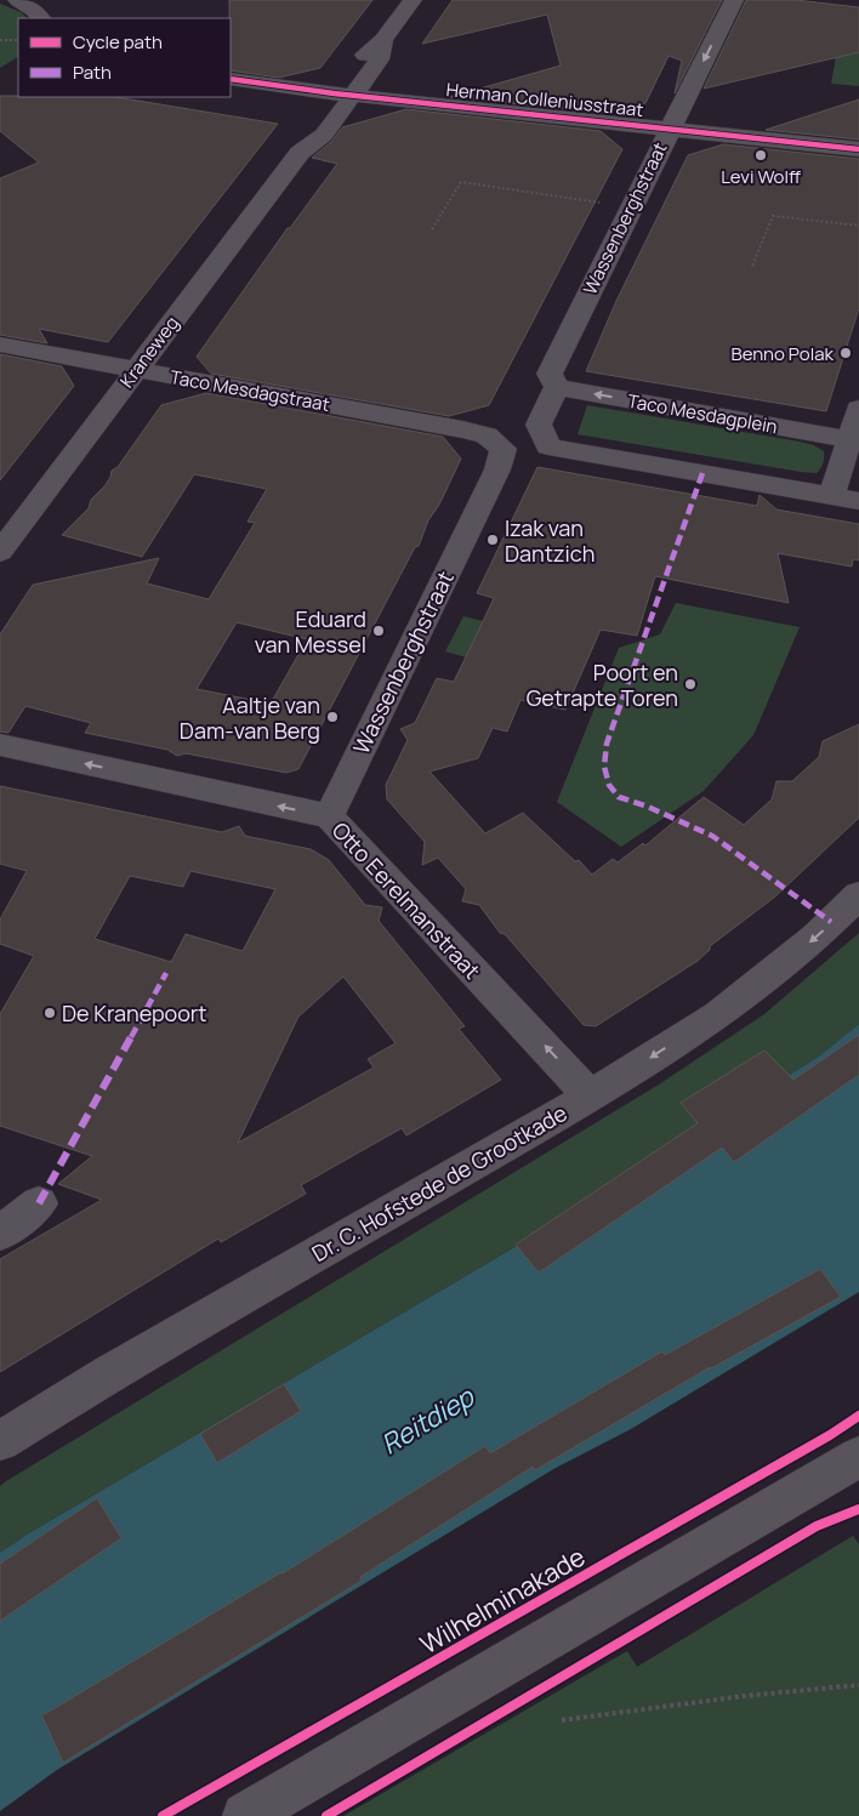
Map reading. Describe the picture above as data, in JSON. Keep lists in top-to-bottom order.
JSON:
{
  "streets": {
    "street": [
      "Herman Colleniusstraat",
      "Wassenberghstraat",
      "Kraneweg",
      "Taco Mesdagstraat",
      "Taco Mesdagplein",
      "Otto Eerelmanstraat",
      "Dr. C. Hofstede de Grootkade"
    ],
    "cycle path": ["Wilhelminakade"]
  },
  "crossings": [
    ["Herman Colleniusstraat", "Wassenberghstraat"],
    ["Herman Colleniusstraat", "Kraneweg"],
    ["Wassenberghstraat", "Taco Mesdagstraat"],
    ["Wassenberghstraat", "Taco Mesdagplein"],
    ["Wassenberghstraat", "Otto Eerelmanstraat"],
    ["Kraneweg", "Taco Mesdagstraat"],
    ["Otto Eerelmanstraat", "Dr. C. Hofstede de Grootkade"]
  ],
  "one_way": ["Taco Mesdagplein", "Otto Eerelmanstraat"],
  "water": ["Reitdiep"],
  "places": [
    "Levi Wolff",
    "Benno Polak",
    "Izak van Dantzich",
    "Eduard van Messel",
    "Poort en Getrapte Toren",
    "Aaltje van Dam-van Berg",
    "De Kranepoort"
  ],
  "legend": ["Cycle path", "Path"]
}
